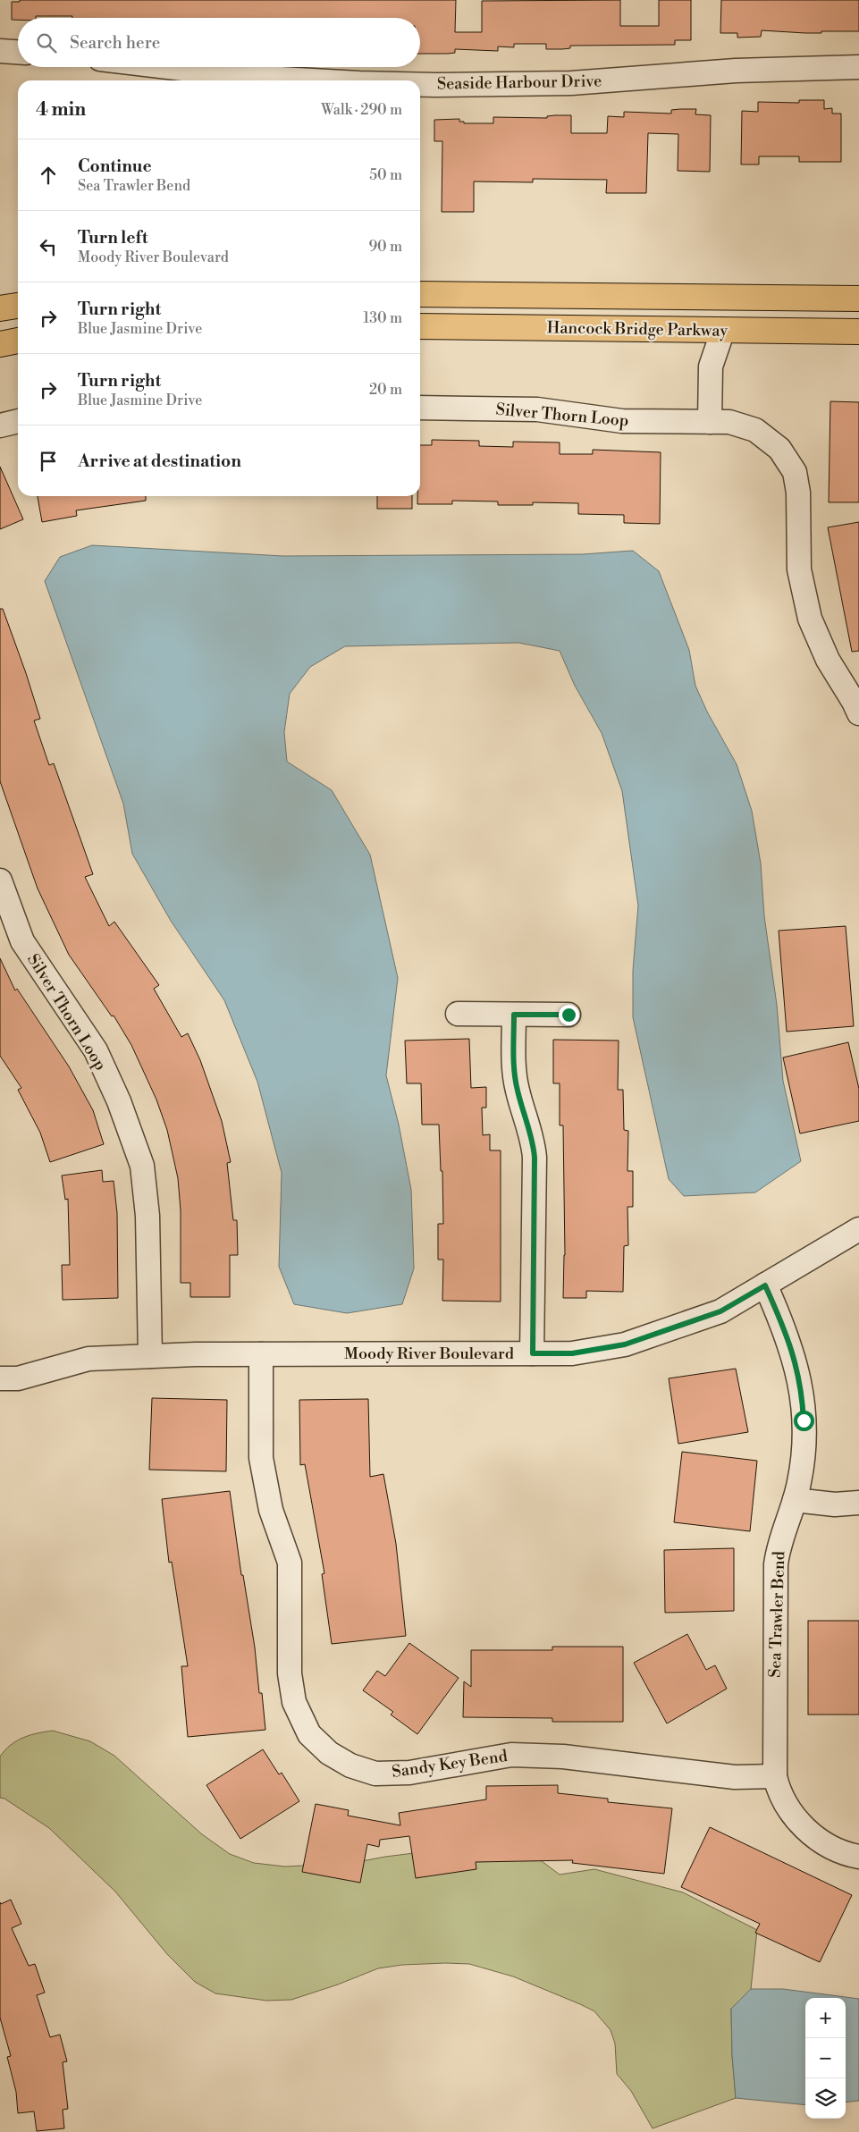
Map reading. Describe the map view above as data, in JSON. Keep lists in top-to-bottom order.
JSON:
{
  "streets": {
    "main road": ["Hancock Bridge Parkway"],
    "street": [
      "Seaside Harbour Drive",
      "Silver Thorn Loop",
      "Moody River Boulevard",
      "Sea Trawler Bend",
      "Sandy Key Bend"
    ]
  },
  "crossings": [
    ["Silver Thorn Loop", "Moody River Boulevard"],
    ["Moody River Boulevard", "Sea Trawler Bend"],
    ["Moody River Boulevard", "Sandy Key Bend"],
    ["Sea Trawler Bend", "Sandy Key Bend"]
  ],
  "page": {
    "search": "Search here",
    "heading": ["4 min", "Walk · 290 m"],
    "list": [
      ["Continue", "Sea Trawler Bend", "50 m"],
      ["Turn left", "Moody River Boulevard", "90 m"],
      ["Turn right", "Blue Jasmine Drive", "130 m"],
      ["Turn right", "Blue Jasmine Drive", "20 m"],
      "Arrive at destination"
    ],
    "map_buttons": ["+", "−"]
  }
}
